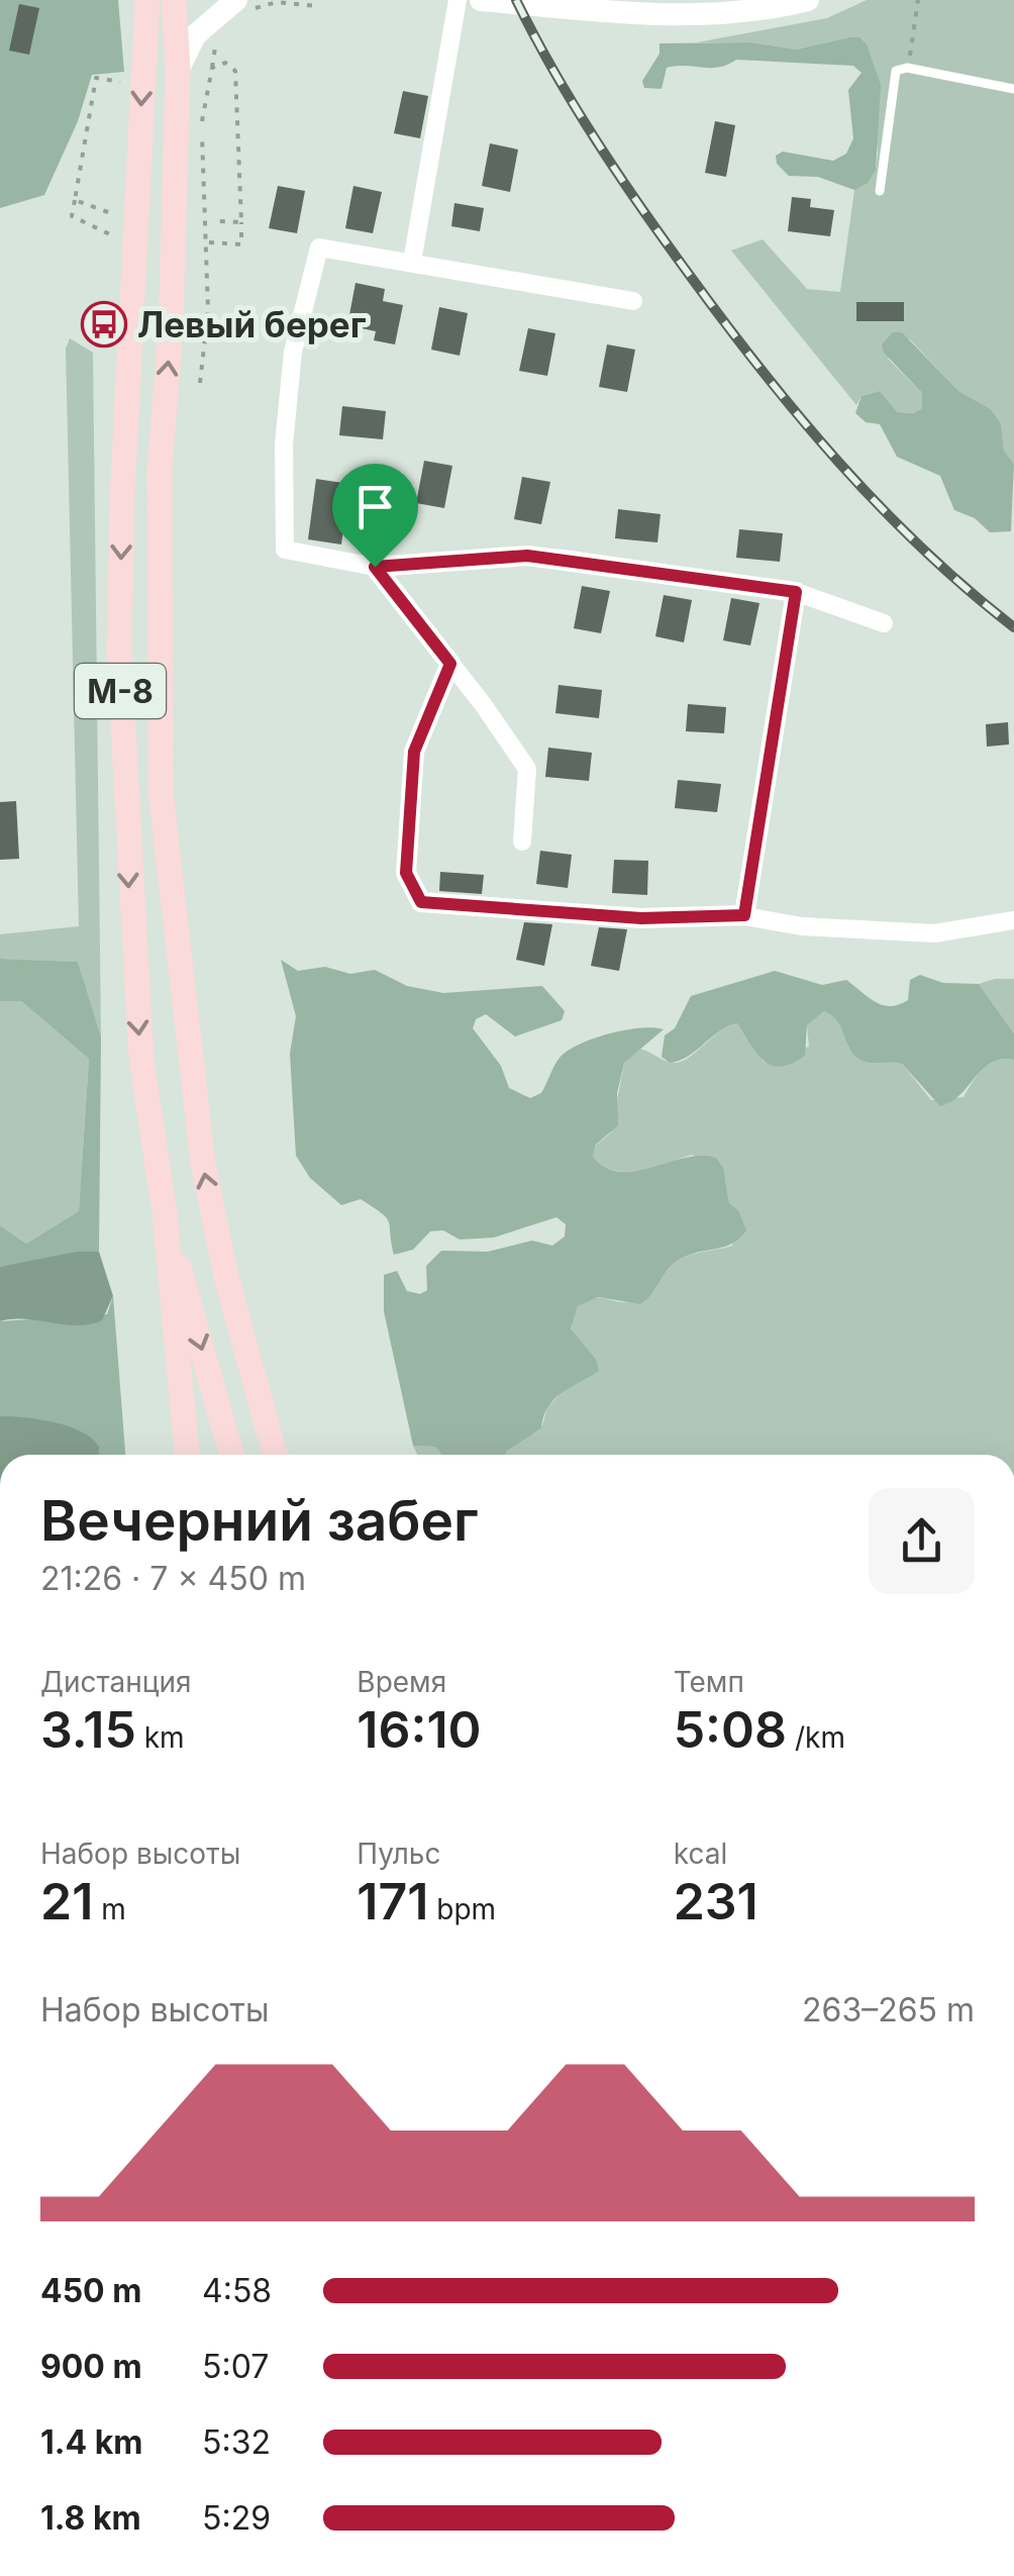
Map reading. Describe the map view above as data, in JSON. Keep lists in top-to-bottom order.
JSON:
{
  "streets": {
    "main road": ["М-8"]
  },
  "places": {
    "bus stop": ["Левый берег"]
  },
  "page": {
    "heading": ["Вечерний забег", "21:26 · 7 × 450 m"],
    "stats": [
      ["Дистанция", "3.15 km"],
      ["Время", "16:10"],
      ["Темп", "5:08 /km"],
      ["Набор высоты", "21 m"],
      ["Пульс", "171 bpm"],
      ["kcal", "231"]
    ],
    "chart": ["Набор высоты", "263–265 m"],
    "list": [
      {
        "name": "450 m",
        "note": "4:58"
      },
      {
        "name": "900 m",
        "note": "5:07"
      },
      {
        "name": "1.4 km",
        "note": "5:32"
      },
      {
        "name": "1.8 km",
        "note": "5:29"
      }
    ]
  }
}
